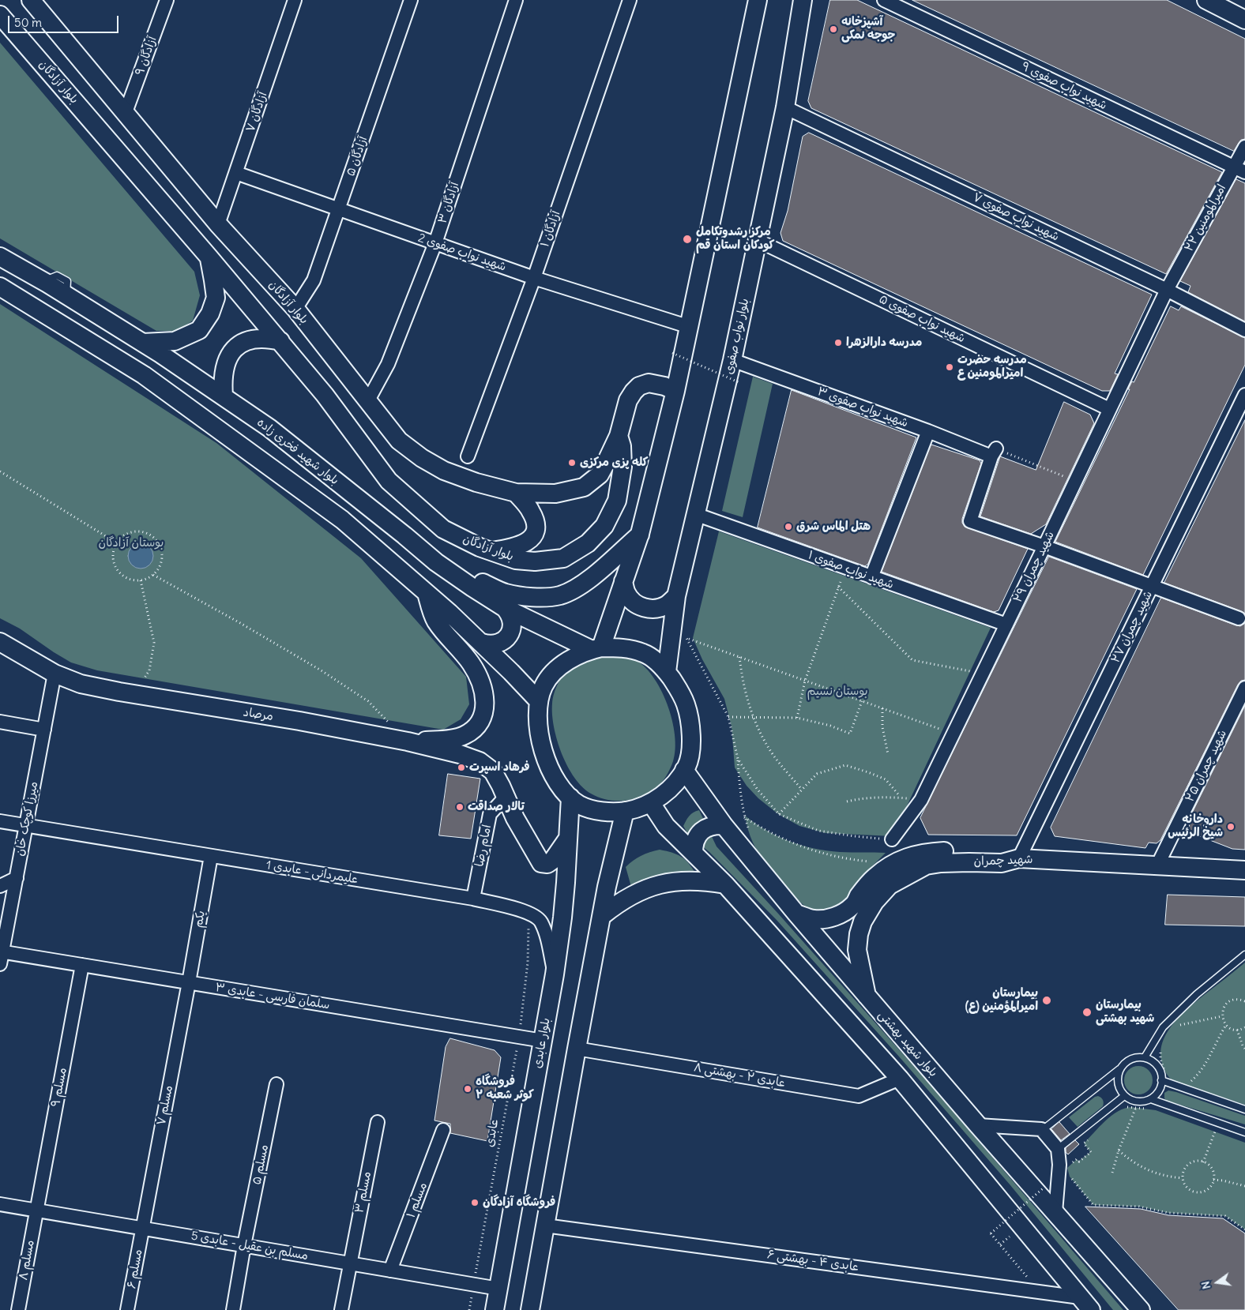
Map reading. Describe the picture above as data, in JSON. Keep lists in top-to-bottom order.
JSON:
{
  "streets": {
    "main road": [
      "بلوار آزادگان",
      "بلوار نواب صفوی",
      "بلوار شهید فخری زاده",
      "مرصاد",
      "شهید چمران",
      "بلوار عابدی",
      "بلوار شهید بهشتی"
    ],
    "street": [
      "آزادگان ۹",
      "شهید نواب صفوی ۹",
      "آزادگان ۷",
      "آزادگان ۵",
      "آزادگان ۳",
      "شهید نواب صفوی ۷",
      "امیرالمومنین ۲۲",
      "آزادگان ۱",
      "شهید نواب صفوی 2",
      "شهید نواب صفوی ۵",
      "شهید نواب صفوی ۳",
      "شهید چمران ۲۹",
      "شهید نواب صفوی ۱",
      "شهید چمران ۲۷",
      "شهید چمران ۲۵",
      "میرزا کوچک خان",
      "امام رضا",
      "علیمردانی - عابدی 1",
      "یکم",
      "سلمان فارسی - عابدی ۳",
      "عابدی ۲ - بهشتی ۸",
      "مسلم ۹",
      "مسلم ۷",
      "مسلم ۵",
      "مسلم ۳",
      "مسلم ۱",
      "مسلم بن عقیل - عابدی 5",
      "مسلم ۸",
      "عابدی ۴ - بهشتی ۶",
      "مسلم ۶"
    ],
    "path": ["عابدی"]
  },
  "crossings": [
    ["آزادگان ۹", "بلوار آزادگان"],
    ["بلوار آزادگان", "آزادگان ۷"],
    ["بلوار آزادگان", "آزادگان ۵"],
    ["بلوار آزادگان", "آزادگان ۳"],
    ["شهید نواب صفوی ۹", "امیرالمومنین ۲۲"],
    ["آزادگان ۷", "شهید نواب صفوی 2"],
    ["آزادگان ۵", "شهید نواب صفوی 2"],
    ["آزادگان ۳", "شهید نواب صفوی 2"],
    ["شهید نواب صفوی ۷", "امیرالمومنین ۲۲"],
    ["شهید نواب صفوی ۷", "بلوار نواب صفوی"],
    ["شهید نواب صفوی ۷", "شهید چمران ۲۹"],
    ["امیرالمومنین ۲۲", "شهید چمران ۲۹"],
    ["آزادگان ۱", "شهید نواب صفوی 2"],
    ["شهید نواب صفوی ۵", "بلوار نواب صفوی"],
    ["شهید نواب صفوی ۵", "شهید چمران ۲۹"],
    ["بلوار نواب صفوی", "شهید نواب صفوی ۳"],
    ["بلوار نواب صفوی", "شهید نواب صفوی ۱"],
    ["شهید چمران ۲۹", "شهید نواب صفوی ۱"],
    ["شهید چمران ۲۷", "شهید چمران"],
    ["مرصاد", "میرزا کوچک خان"],
    ["مرصاد", "امام رضا"],
    ["مرصاد", "بلوار عابدی"],
    ["شهید چمران ۲۵", "شهید چمران"],
    ["میرزا کوچک خان", "علیمردانی - عابدی 1"],
    ["میرزا کوچک خان", "سلمان فارسی - عابدی ۳"],
    ["امام رضا", "علیمردانی - عابدی 1"],
    ["شهید چمران", "بلوار شهید بهشتی"],
    ["علیمردانی - عابدی 1", "یکم"],
    ["علیمردانی - عابدی 1", "عابدی"],
    ["یکم", "سلمان فارسی - عابدی ۳"],
    ["یکم", "مسلم ۷"],
    ["سلمان فارسی - عابدی ۳", "بلوار عابدی"],
    ["سلمان فارسی - عابدی ۳", "مسلم ۹"],
    ["سلمان فارسی - عابدی ۳", "مسلم ۷"],
    ["سلمان فارسی - عابدی ۳", "عابدی"],
    ["بلوار عابدی", "مسلم بن عقیل - عابدی 5"],
    ["مسلم ۹", "مسلم بن عقیل - عابدی 5"],
    ["مسلم ۹", "مسلم ۸"],
    ["مسلم ۷", "مسلم بن عقیل - عابدی 5"],
    ["مسلم ۷", "مسلم ۶"],
    ["عابدی", "مسلم بن عقیل - عابدی 5"],
    ["مسلم ۵", "مسلم بن عقیل - عابدی 5"],
    ["مسلم ۳", "مسلم بن عقیل - عابدی 5"],
    ["مسلم ۱", "مسلم بن عقیل - عابدی 5"],
    ["مسلم بن عقیل - عابدی 5", "مسلم ۸"],
    ["مسلم بن عقیل - عابدی 5", "مسلم ۶"]
  ],
  "parks": ["بوستان آزادگان", "بوستان نسیم"],
  "places": [
    "آشپزخانه جوجه نمکی",
    "مرکز رشدوتکامل کودکان استان قم",
    "مدرسه دارالزهرا",
    "مدرسه حضرت امیرالمومنین ع",
    "کله پزی مرکزی",
    "هتل الماس شرق",
    "فرهاد اسپرت",
    "تالار صداقت",
    "داروخانه شیخ الرئیس",
    "بیمارستان امیرالمؤمنین (ع)",
    "بیمارستان شهید بهشتی",
    "فروشگاه کوثر شعبه ۲",
    "فروشگاه آزادگان"
  ],
  "scale_bar": "50 m",
  "north": "left"
}
